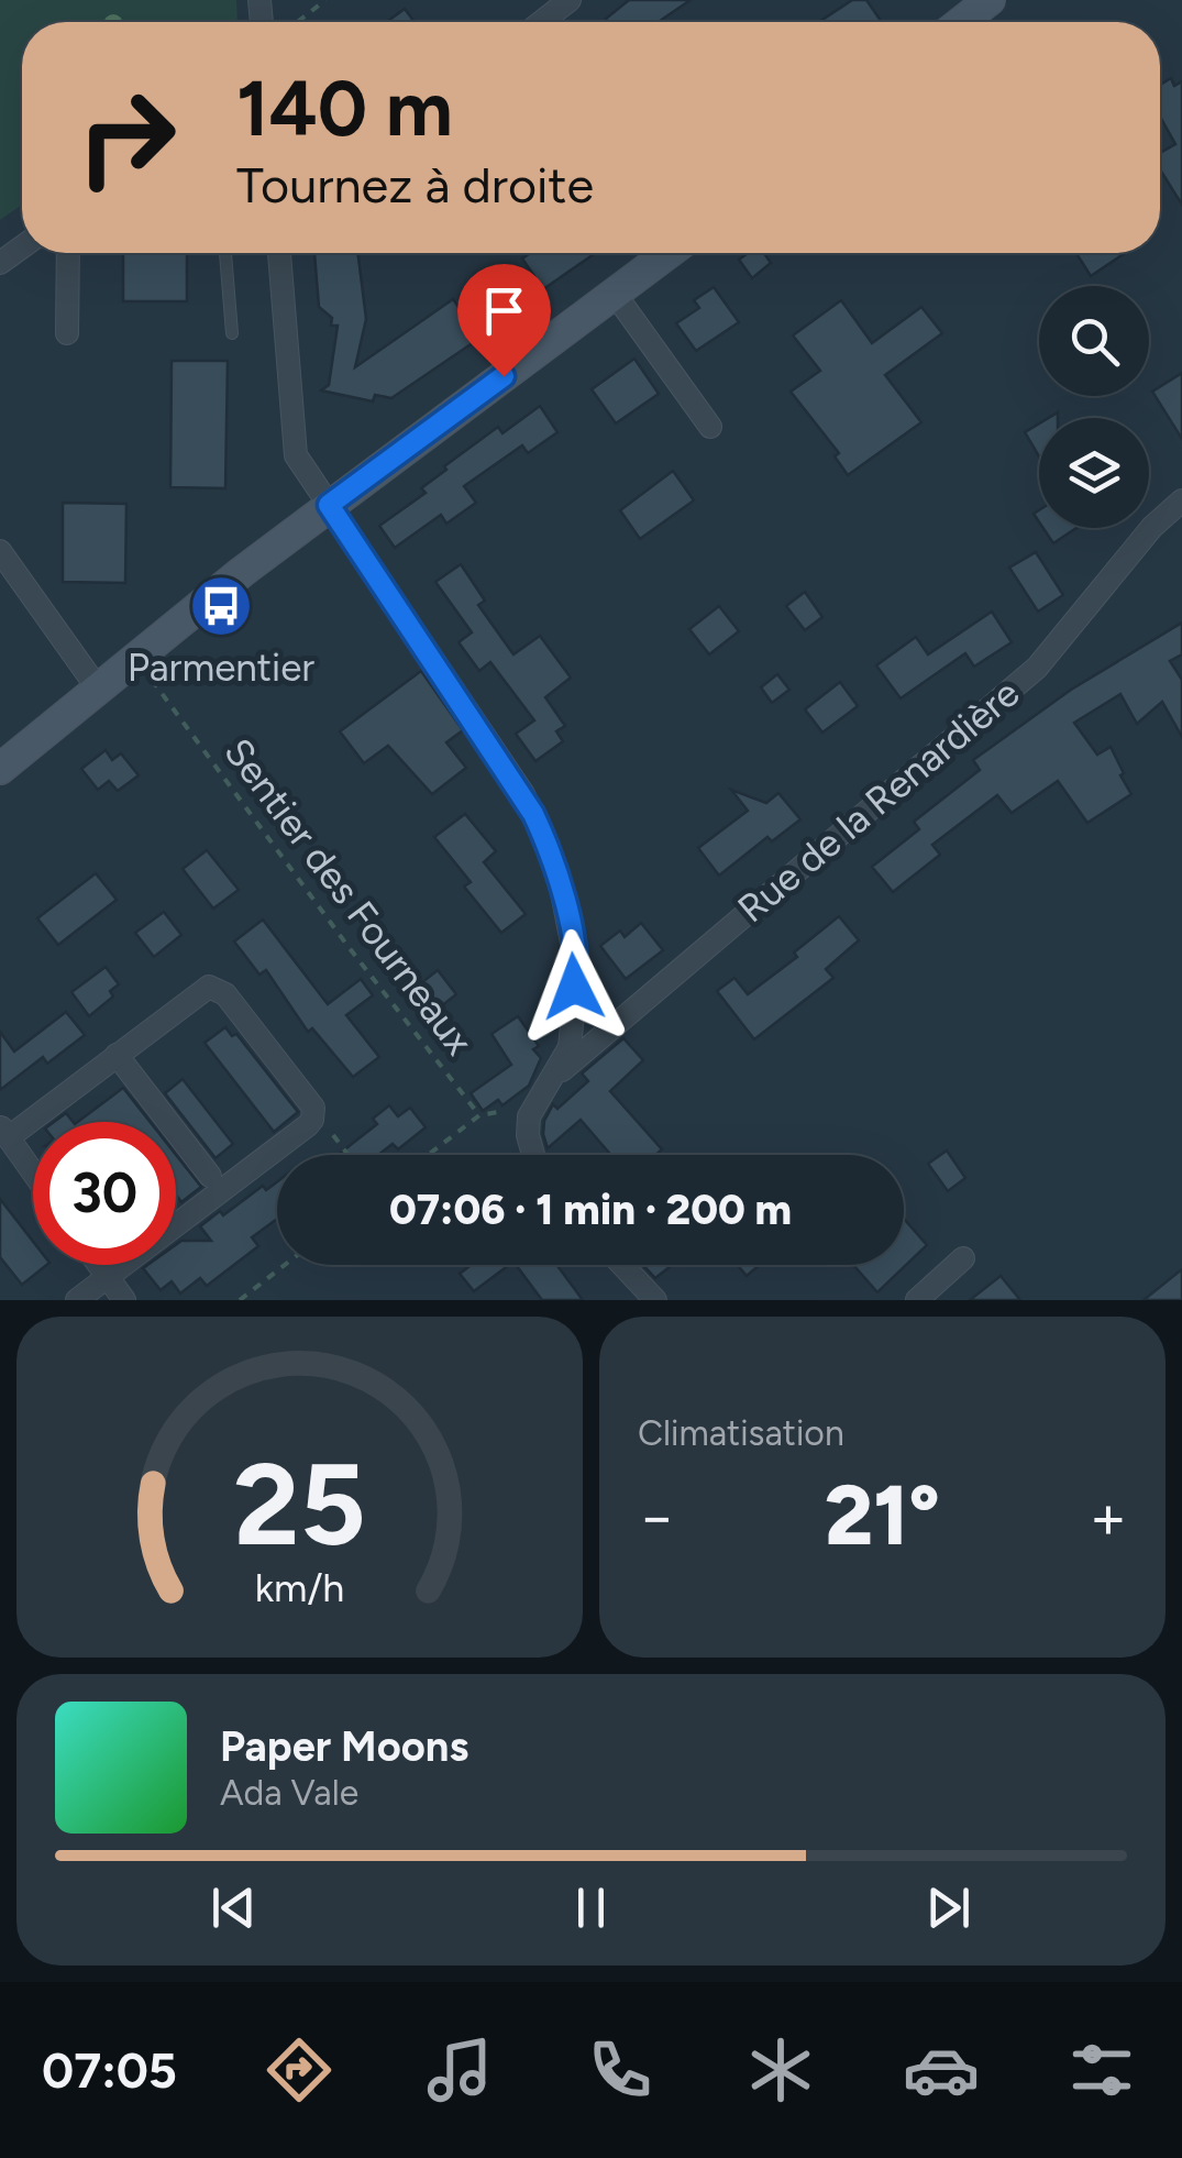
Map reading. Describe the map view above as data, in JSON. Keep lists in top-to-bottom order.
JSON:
{
  "streets": {
    "street": ["Rue de la Renardière"],
    "path": ["Sentier des Fourneaux"]
  },
  "places": {
    "bus stop": ["Parmentier"]
  },
  "page": {
    "turn": ["140 m", "Tournez à droite"],
    "limit": "30",
    "trip": "07:06 · 1 min · 200 m",
    "tile": "Climatisation",
    "heat": ["−", "21°", "+"],
    "song": ["Paper Moons", "Ada Vale"],
    "tabs": "07:05",
    "gauge": ["25", "km/h"]
  }
}
